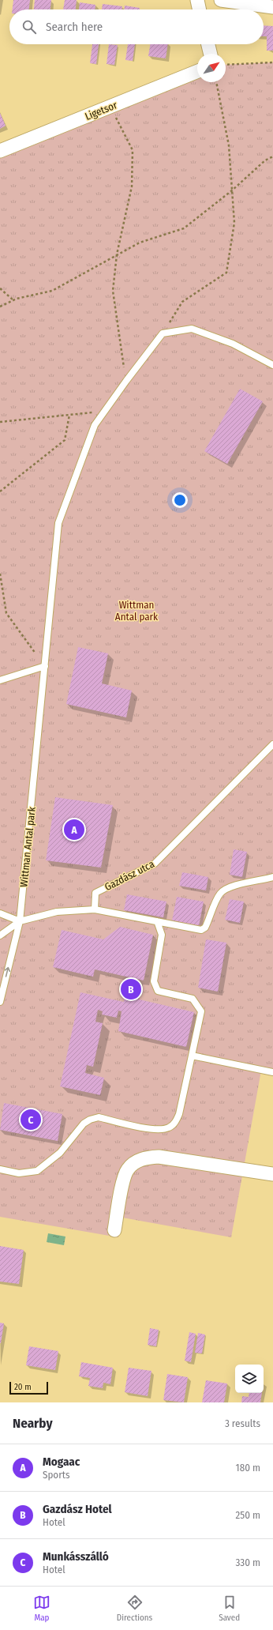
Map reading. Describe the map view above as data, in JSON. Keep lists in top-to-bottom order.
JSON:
{
  "streets": {
    "street": ["Ligetsor"],
    "lane": ["Wittman Antal park", "Gazdász utca"]
  },
  "parks": ["Wittman Antal park"],
  "scale_bar": "20 m",
  "north": "top right",
  "page": {
    "search": "Search here",
    "pins": ["A", "B", "C"],
    "scale": "20 m",
    "heading": ["Nearby", "3 results"],
    "list": [
      {
        "mark": "A",
        "name": "Mogaac",
        "note": "Sports",
        "value": "180 m"
      },
      {
        "mark": "B",
        "name": "Gazdász Hotel",
        "note": "Hotel",
        "value": "250 m"
      },
      {
        "mark": "C",
        "name": "Munkásszálló",
        "note": "Hotel",
        "value": "330 m"
      }
    ],
    "nav": ["Map", "Directions", "Saved"]
  }
}
